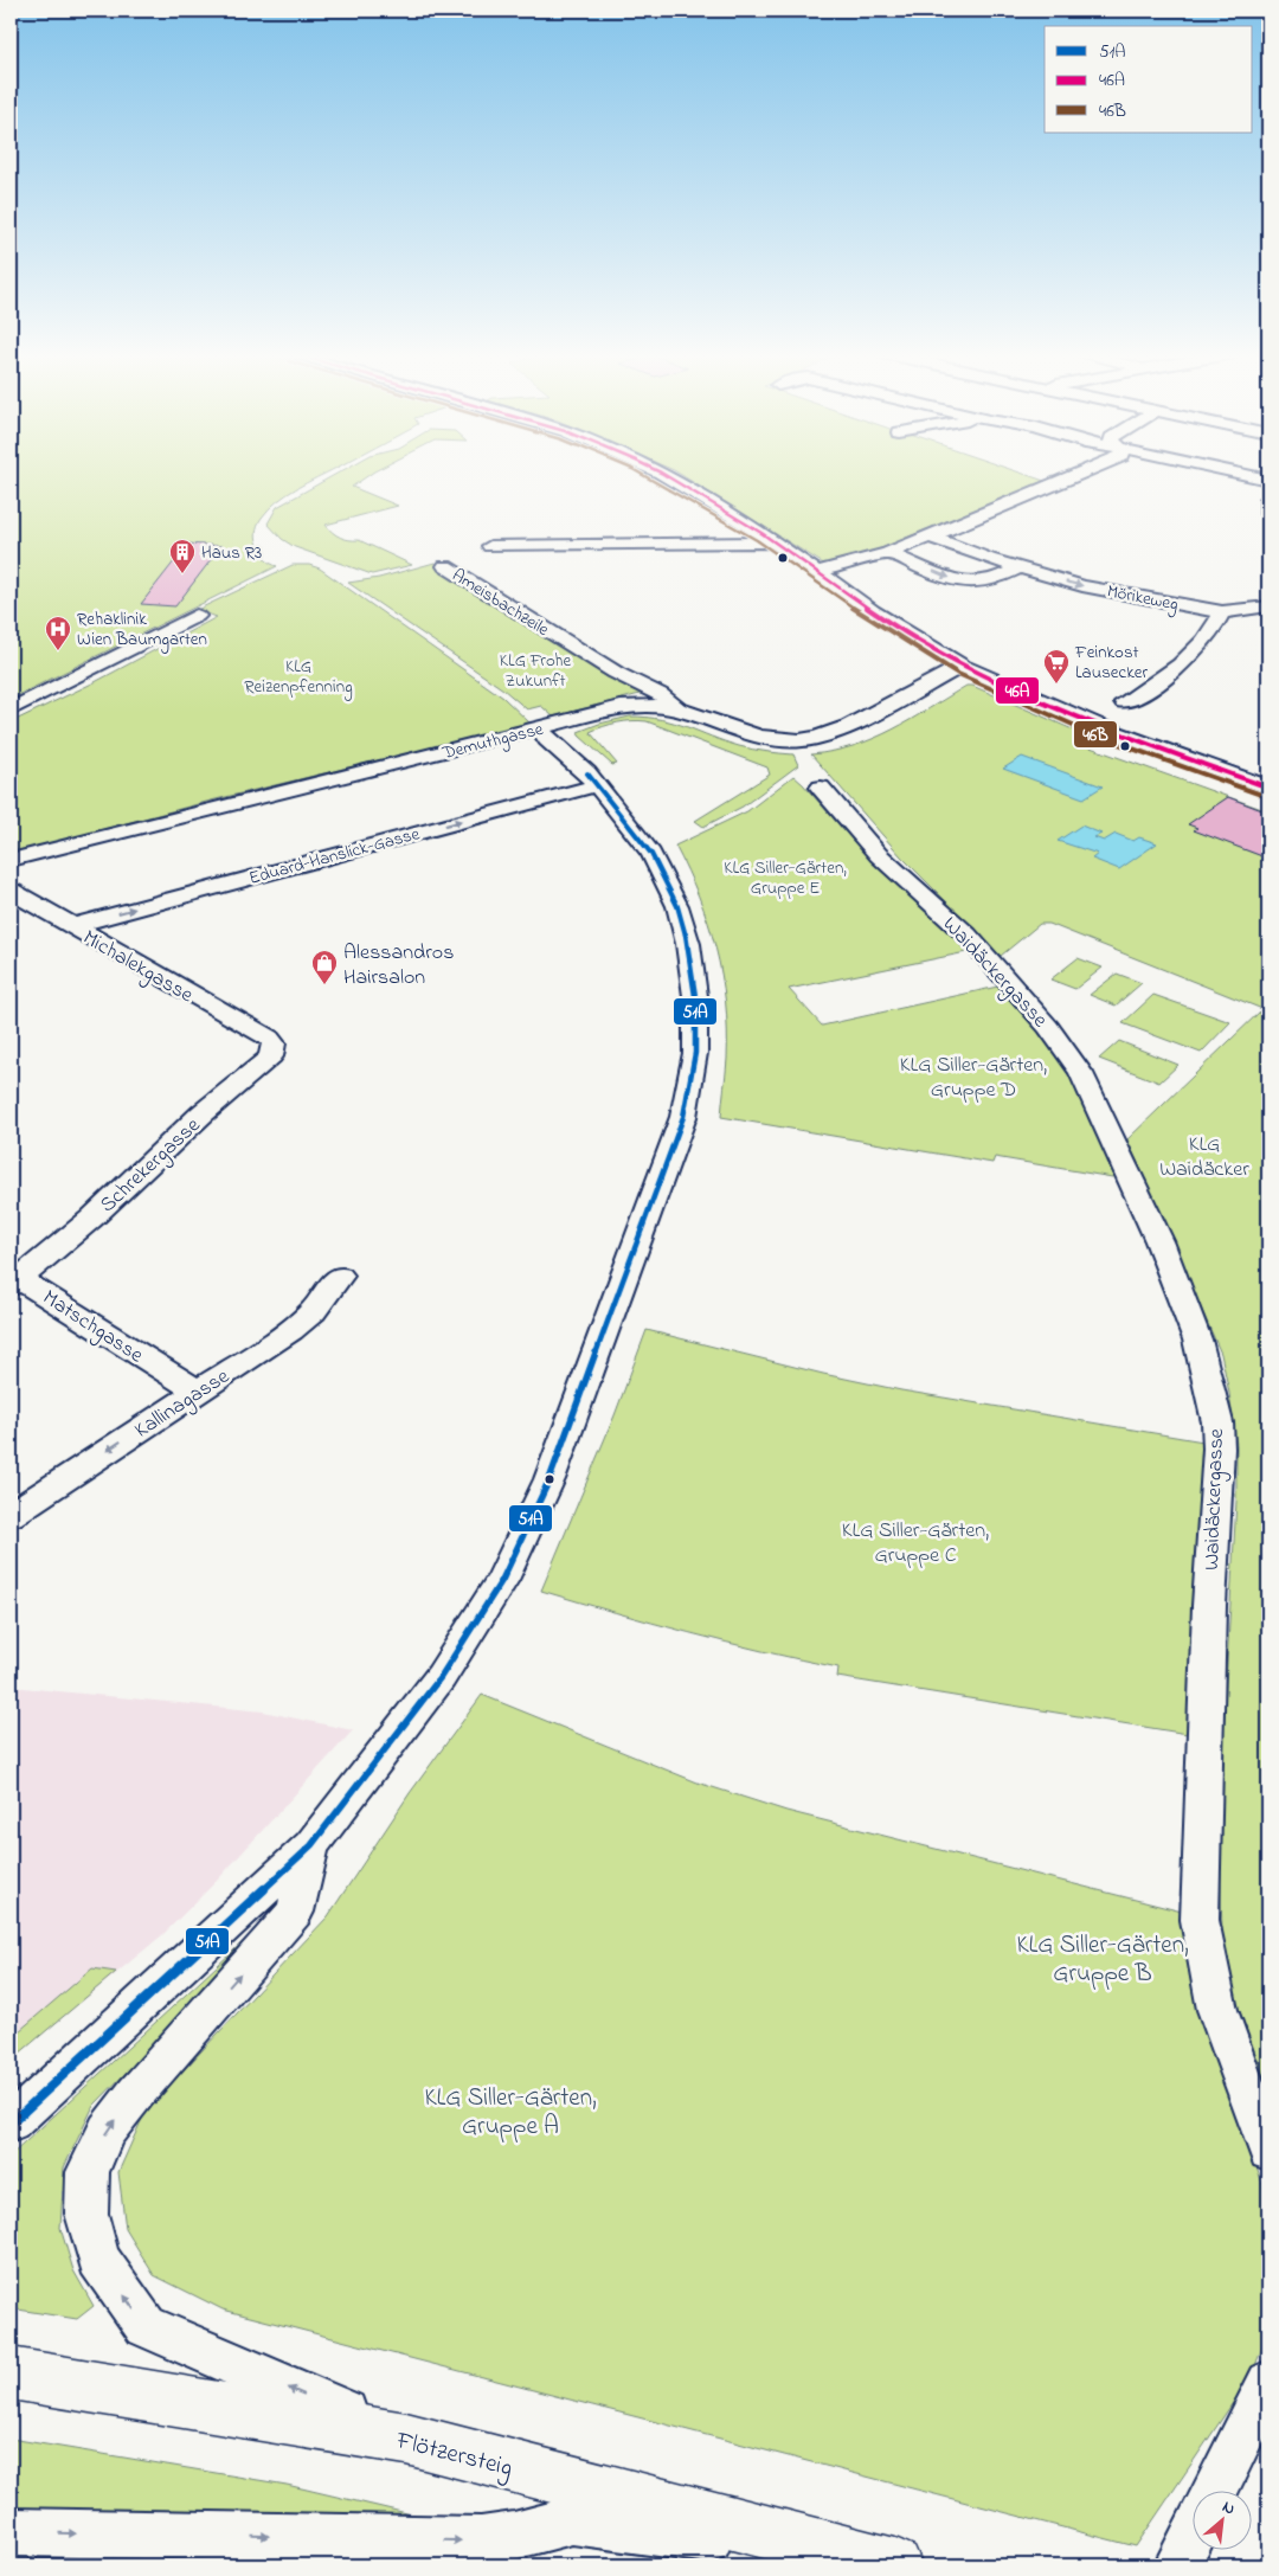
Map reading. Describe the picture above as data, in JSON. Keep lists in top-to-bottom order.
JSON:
{
  "streets": {
    "main road": ["Flötzersteig"],
    "street": [
      "Mörikeweg",
      "Ameisbachzeile",
      "Demuthgasse",
      "Eduard-Hanslick-Gasse",
      "Michalekgasse",
      "Waidäckergasse",
      "Schrekergasse",
      "Matschgasse",
      "Kallinagasse"
    ]
  },
  "crossings": [
    ["Ameisbachzeile", "Demuthgasse"],
    ["Eduard-Hanslick-Gasse", "Michalekgasse"],
    ["Michalekgasse", "Schrekergasse"],
    ["Schrekergasse", "Matschgasse"],
    ["Matschgasse", "Kallinagasse"]
  ],
  "one_way": ["Eduard-Hanslick-Gasse", "Kallinagasse"],
  "parks": [
    "KLG Frohe Zukunft",
    "KLG Reizenpfenning",
    "KLG Siller-Gärten, Gruppe E",
    "KLG Siller-Gärten, Gruppe D",
    "KLG Waidäcker",
    "KLG Siller-Gärten, Gruppe C",
    "KLG Siller-Gärten, Gruppe B",
    "KLG Siller-Gärten, Gruppe A"
  ],
  "places": {
    "building": ["Haus R3"],
    "hospital": ["Rehaklinik Wien Baumgarten"],
    "supermarket": ["Feinkost Lausecker"],
    "shop": ["Alessandros Hairsalon"]
  },
  "lines": ["transit line 46A", "transit line 46B", "transit line 51A"],
  "legend": ["51A", "46A", "46B"],
  "north": "top right"
}
